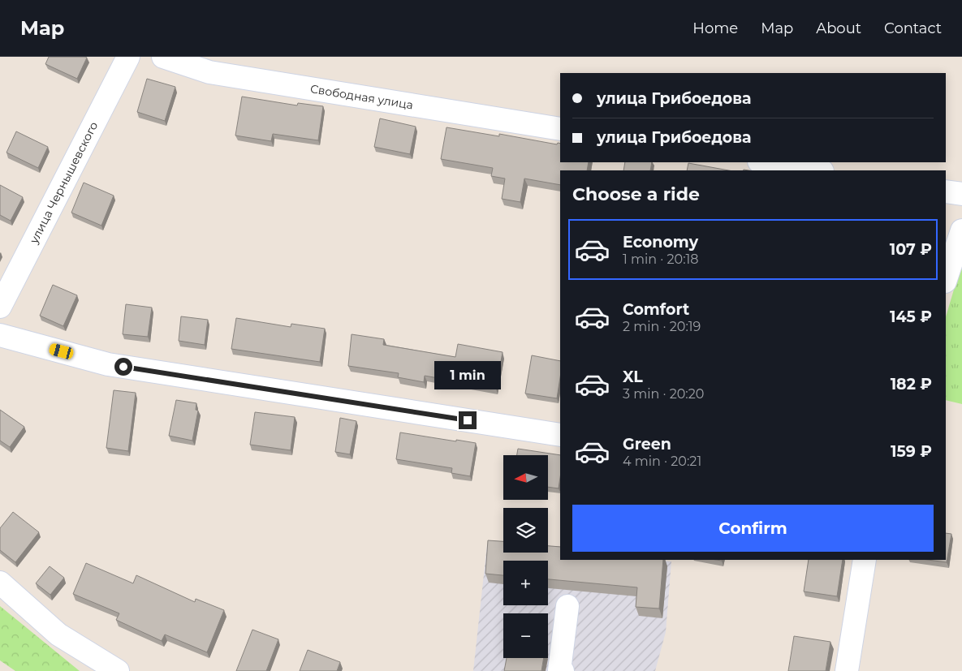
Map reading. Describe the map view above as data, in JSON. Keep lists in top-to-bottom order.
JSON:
{
  "streets": {
    "street": ["Свободная улица", "улица Чернышевского"]
  },
  "north": "left",
  "page": {
    "header": "Map",
    "nav": [
      "Home",
      "Map",
      "About",
      "Contact"
    ],
    "banner": ["улица Грибоедова", "улица Грибоедова"],
    "heading": "Choose a ride",
    "list": [
      {
        "name": "Economy",
        "note": "1 min · 20:18",
        "value": "107 ₽"
      },
      {
        "name": "Comfort",
        "note": "2 min · 20:19",
        "value": "145 ₽"
      },
      {
        "name": "XL",
        "note": "3 min · 20:20",
        "value": "182 ₽"
      },
      {
        "name": "Green",
        "note": "4 min · 20:21",
        "value": "159 ₽"
      }
    ],
    "bubble": "1 min",
    "map_buttons": ["+", "−"],
    "buttons": "Confirm"
  }
}
